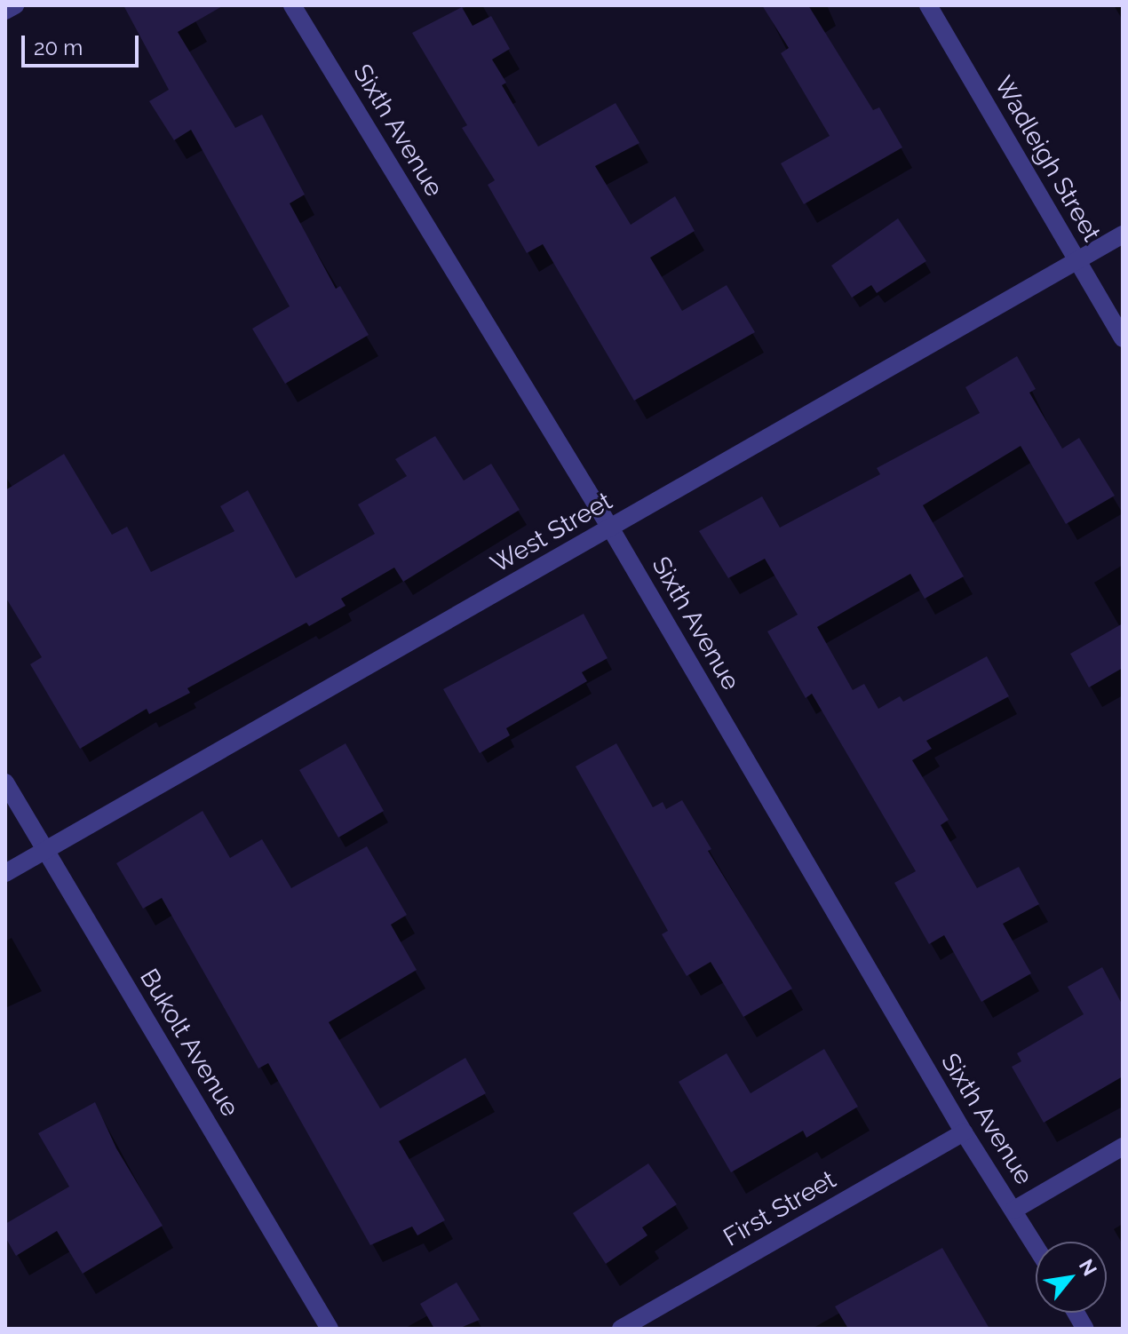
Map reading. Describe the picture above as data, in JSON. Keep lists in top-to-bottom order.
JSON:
{
  "streets": {
    "street": [
      "Sixth Avenue",
      "Wadleigh Street",
      "West Street",
      "Bukolt Avenue",
      "First Street"
    ]
  },
  "crossings": [
    ["Sixth Avenue", "West Street"],
    ["Sixth Avenue", "First Street"],
    ["Wadleigh Street", "West Street"],
    ["West Street", "Bukolt Avenue"]
  ],
  "scale_bar": "20 m",
  "north": "top right"
}
